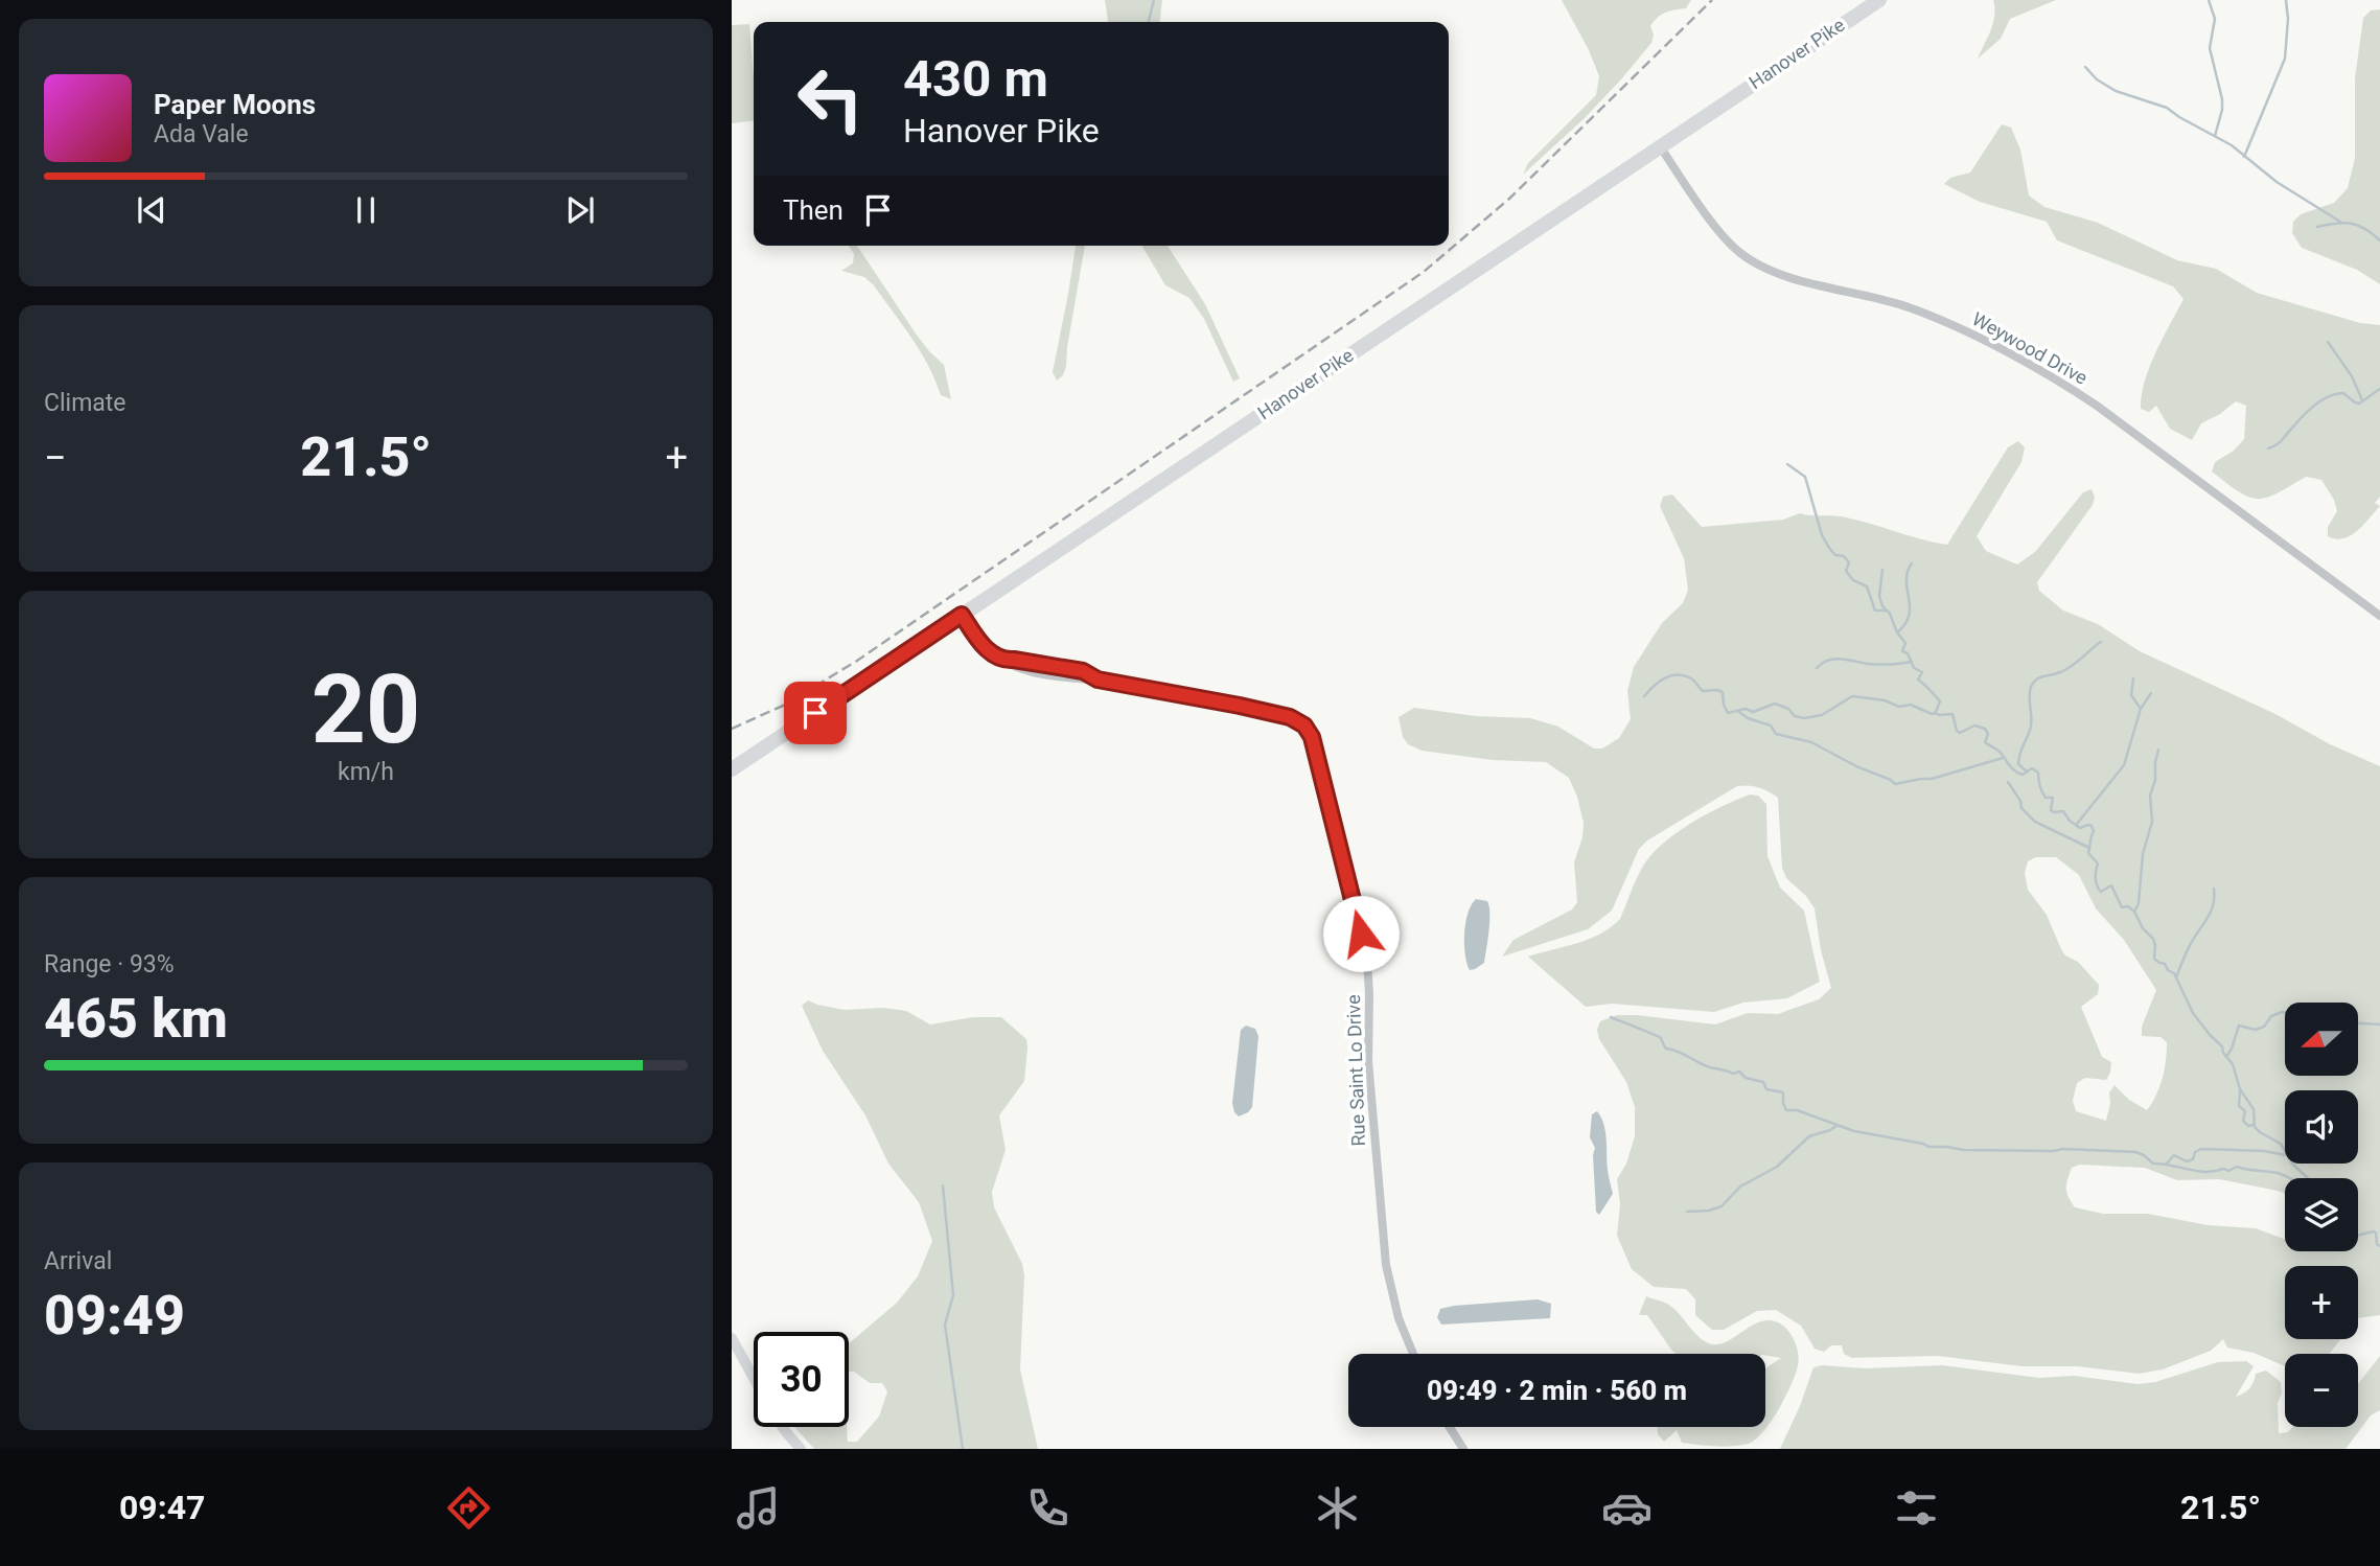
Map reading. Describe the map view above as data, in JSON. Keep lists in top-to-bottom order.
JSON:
{
  "streets": {
    "highway": ["Hanover Pike"],
    "street": ["Weywood Drive", "Rue Saint Lo Drive"]
  },
  "crossings": [
    ["Hanover Pike", "Weywood Drive"],
    ["Hanover Pike", "Rue Saint Lo Drive"]
  ],
  "north": "left",
  "page": {
    "turn": ["430 m", "Hanover Pike"],
    "song": ["Paper Moons", "Ada Vale"],
    "then": "Then",
    "tile": [
      "Climate",
      ["20", "km/h"],
      ["Range · 93%", "465 km"],
      ["Arrival", "09:49"]
    ],
    "heat": ["−", "21.5°", "+"],
    "map_buttons": ["+", "−"],
    "limit": "30",
    "trip": "09:49 · 2 min · 560 m",
    "tabs": ["09:47", "21.5°"]
  }
}
